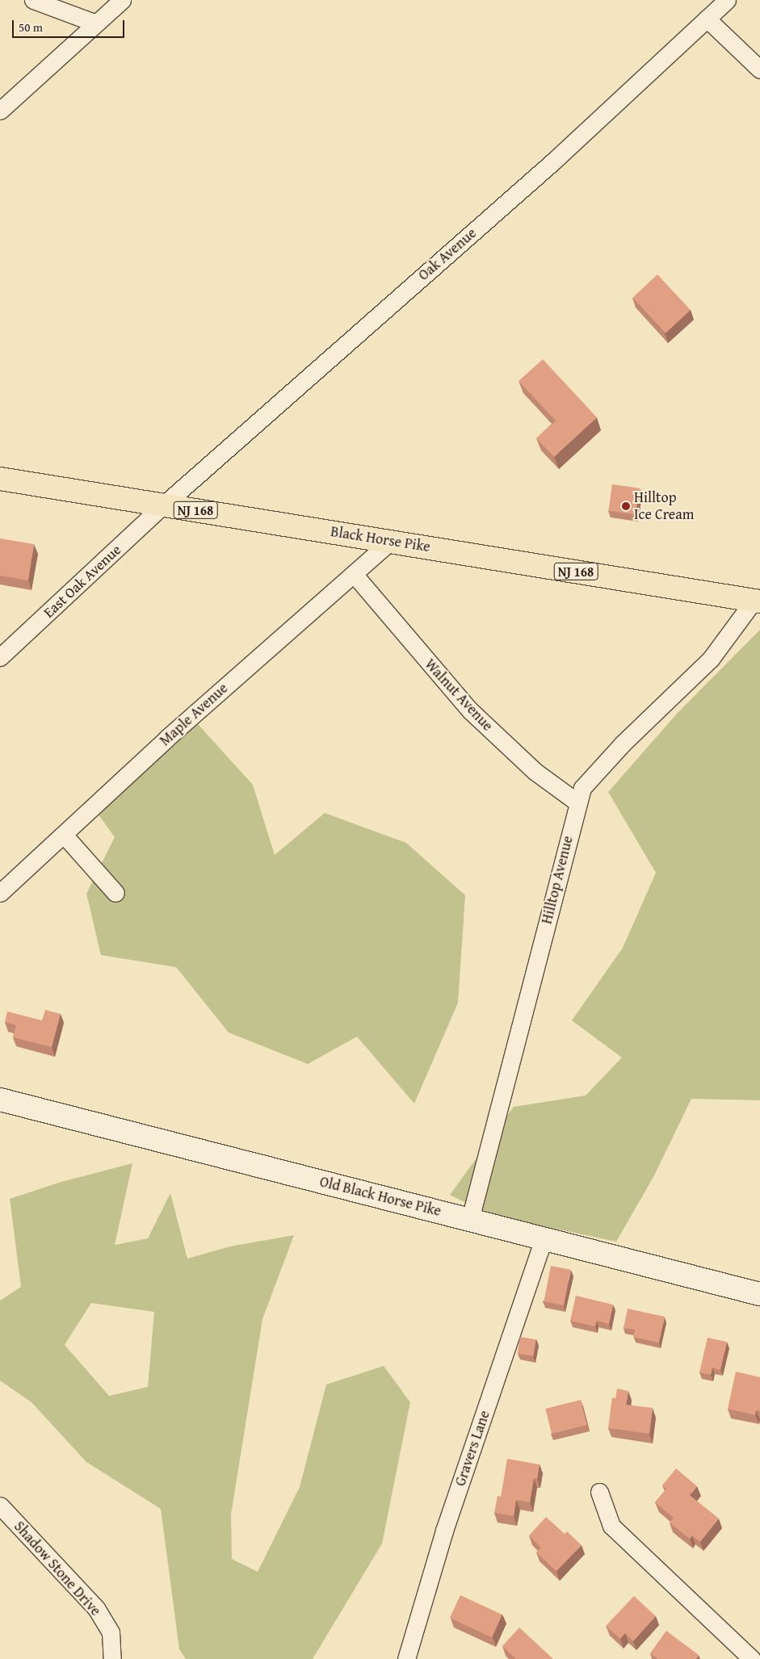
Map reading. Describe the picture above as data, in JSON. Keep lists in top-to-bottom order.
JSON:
{
  "streets": {
    "main road": ["NJ 168", "Black Horse Pike"],
    "street": [
      "Oak Avenue",
      "East Oak Avenue",
      "Walnut Avenue",
      "Maple Avenue",
      "Hilltop Avenue",
      "Old Black Horse Pike",
      "Gravers Lane",
      "Shadow Stone Drive"
    ]
  },
  "crossings": [
    ["Oak Avenue", "Black Horse Pike"],
    ["Oak Avenue", "East Oak Avenue"],
    ["Black Horse Pike", "East Oak Avenue"],
    ["Black Horse Pike", "Maple Avenue"],
    ["Black Horse Pike", "Hilltop Avenue"],
    ["Walnut Avenue", "Maple Avenue"],
    ["Walnut Avenue", "Hilltop Avenue"],
    ["Hilltop Avenue", "Old Black Horse Pike"],
    ["Old Black Horse Pike", "Gravers Lane"]
  ],
  "places": ["Hilltop Ice Cream"],
  "scale_bar": "50 m"
}
